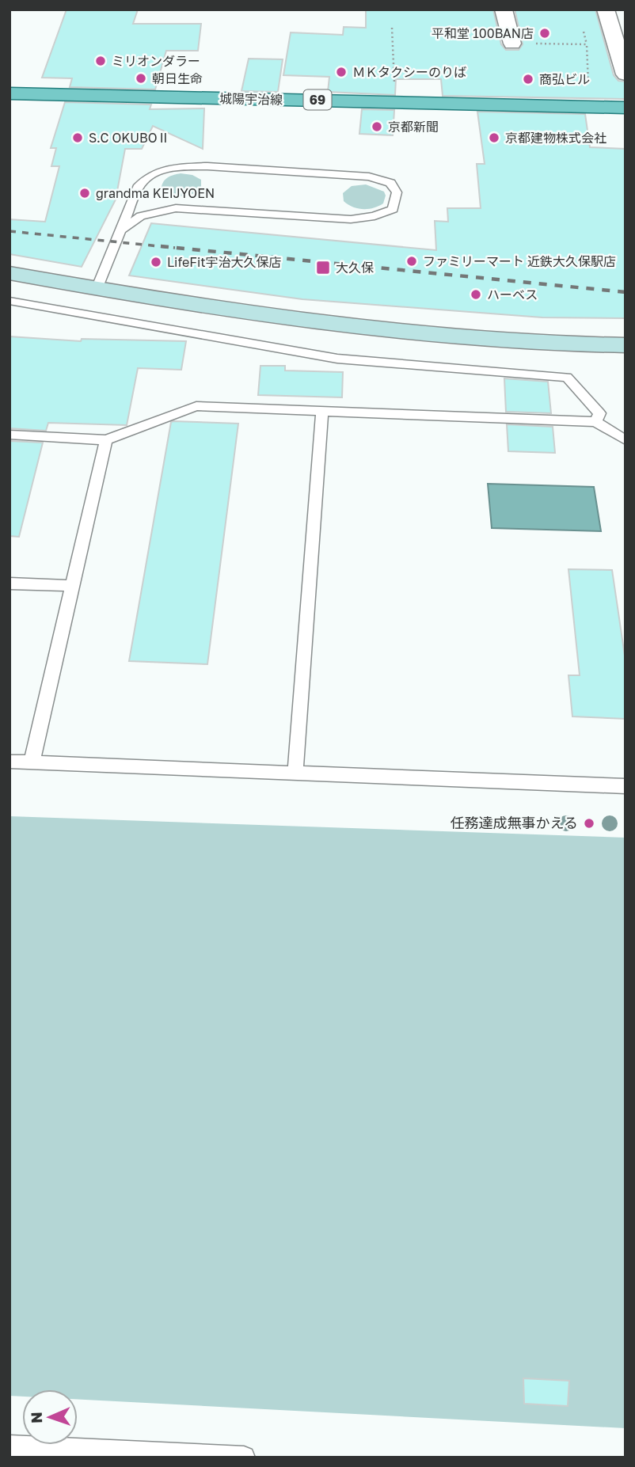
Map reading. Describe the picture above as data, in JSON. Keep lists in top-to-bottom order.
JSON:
{
  "streets": {
    "main road": ["城陽宇治線", "69"]
  },
  "places": {
    "other": [
      "平和堂 100BAN店",
      "ミリオンダラー",
      "ＭＫタクシーのりば",
      "朝日生命",
      "商弘ビル",
      "京都新聞",
      "S.C OKUBOⅡ",
      "京都建物株式会社",
      "grandma KEIJYOEN",
      "ファミリーマート 近鉄大久保駅店",
      "LifeFit宇治大久保店",
      "ハーベス",
      "任務達成無事かえる"
    ],
    "transit": ["大久保"]
  },
  "north": "left"
}
